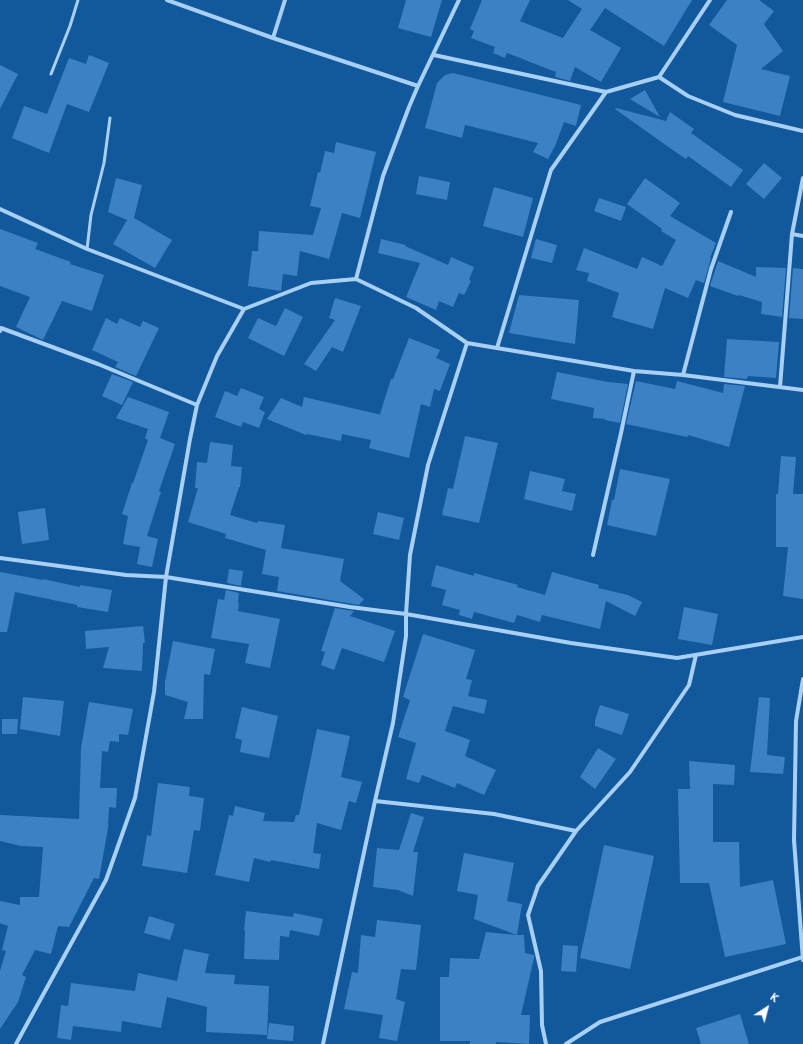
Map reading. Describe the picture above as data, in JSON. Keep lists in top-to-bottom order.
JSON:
{
  "north": "top right"
}
